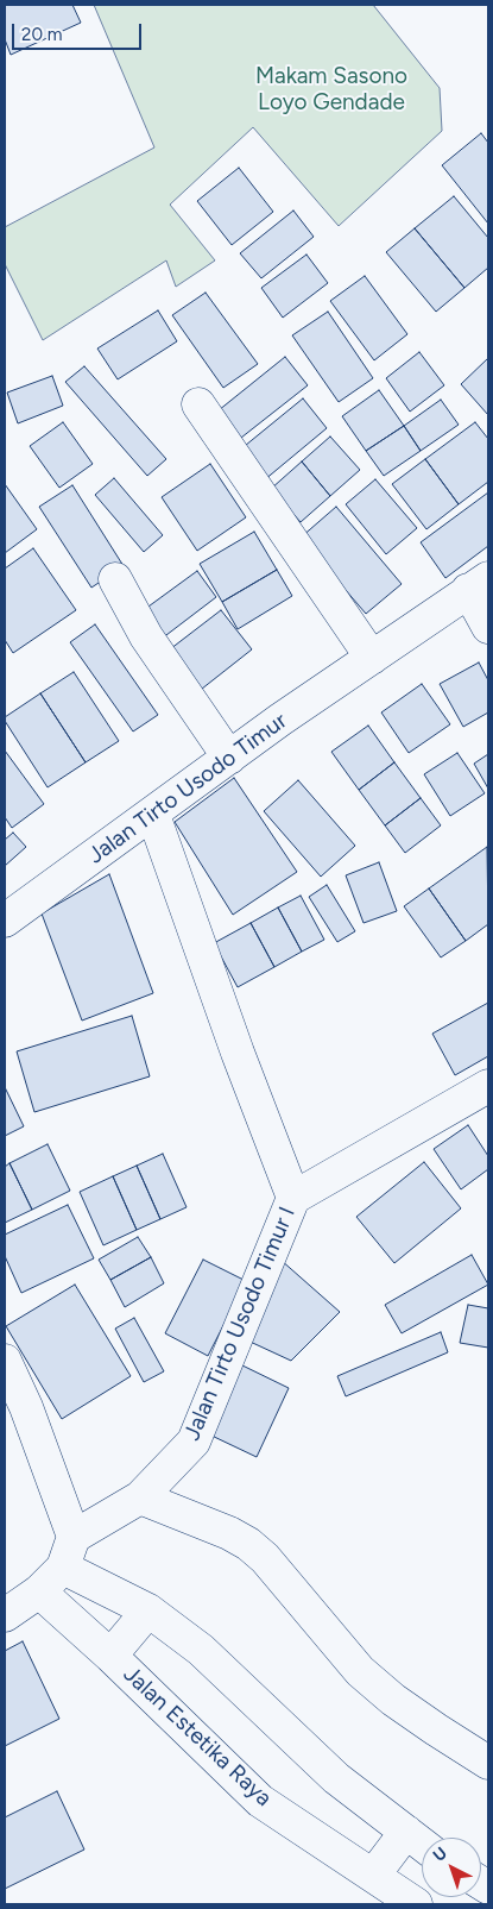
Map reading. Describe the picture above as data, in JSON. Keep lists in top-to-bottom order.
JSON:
{
  "streets": {
    "street": ["Jalan Tirto Usodo Timur", "Jalan Tirto Usodo Timur I", "Jalan Estetika Raya"]
  },
  "crossings": [
    ["Jalan Tirto Usodo Timur", "Jalan Tirto Usodo Timur I"]
  ],
  "parks": ["Makam Sasono Loyo Gendade"],
  "scale_bar": "20 m",
  "north": "top left"
}
